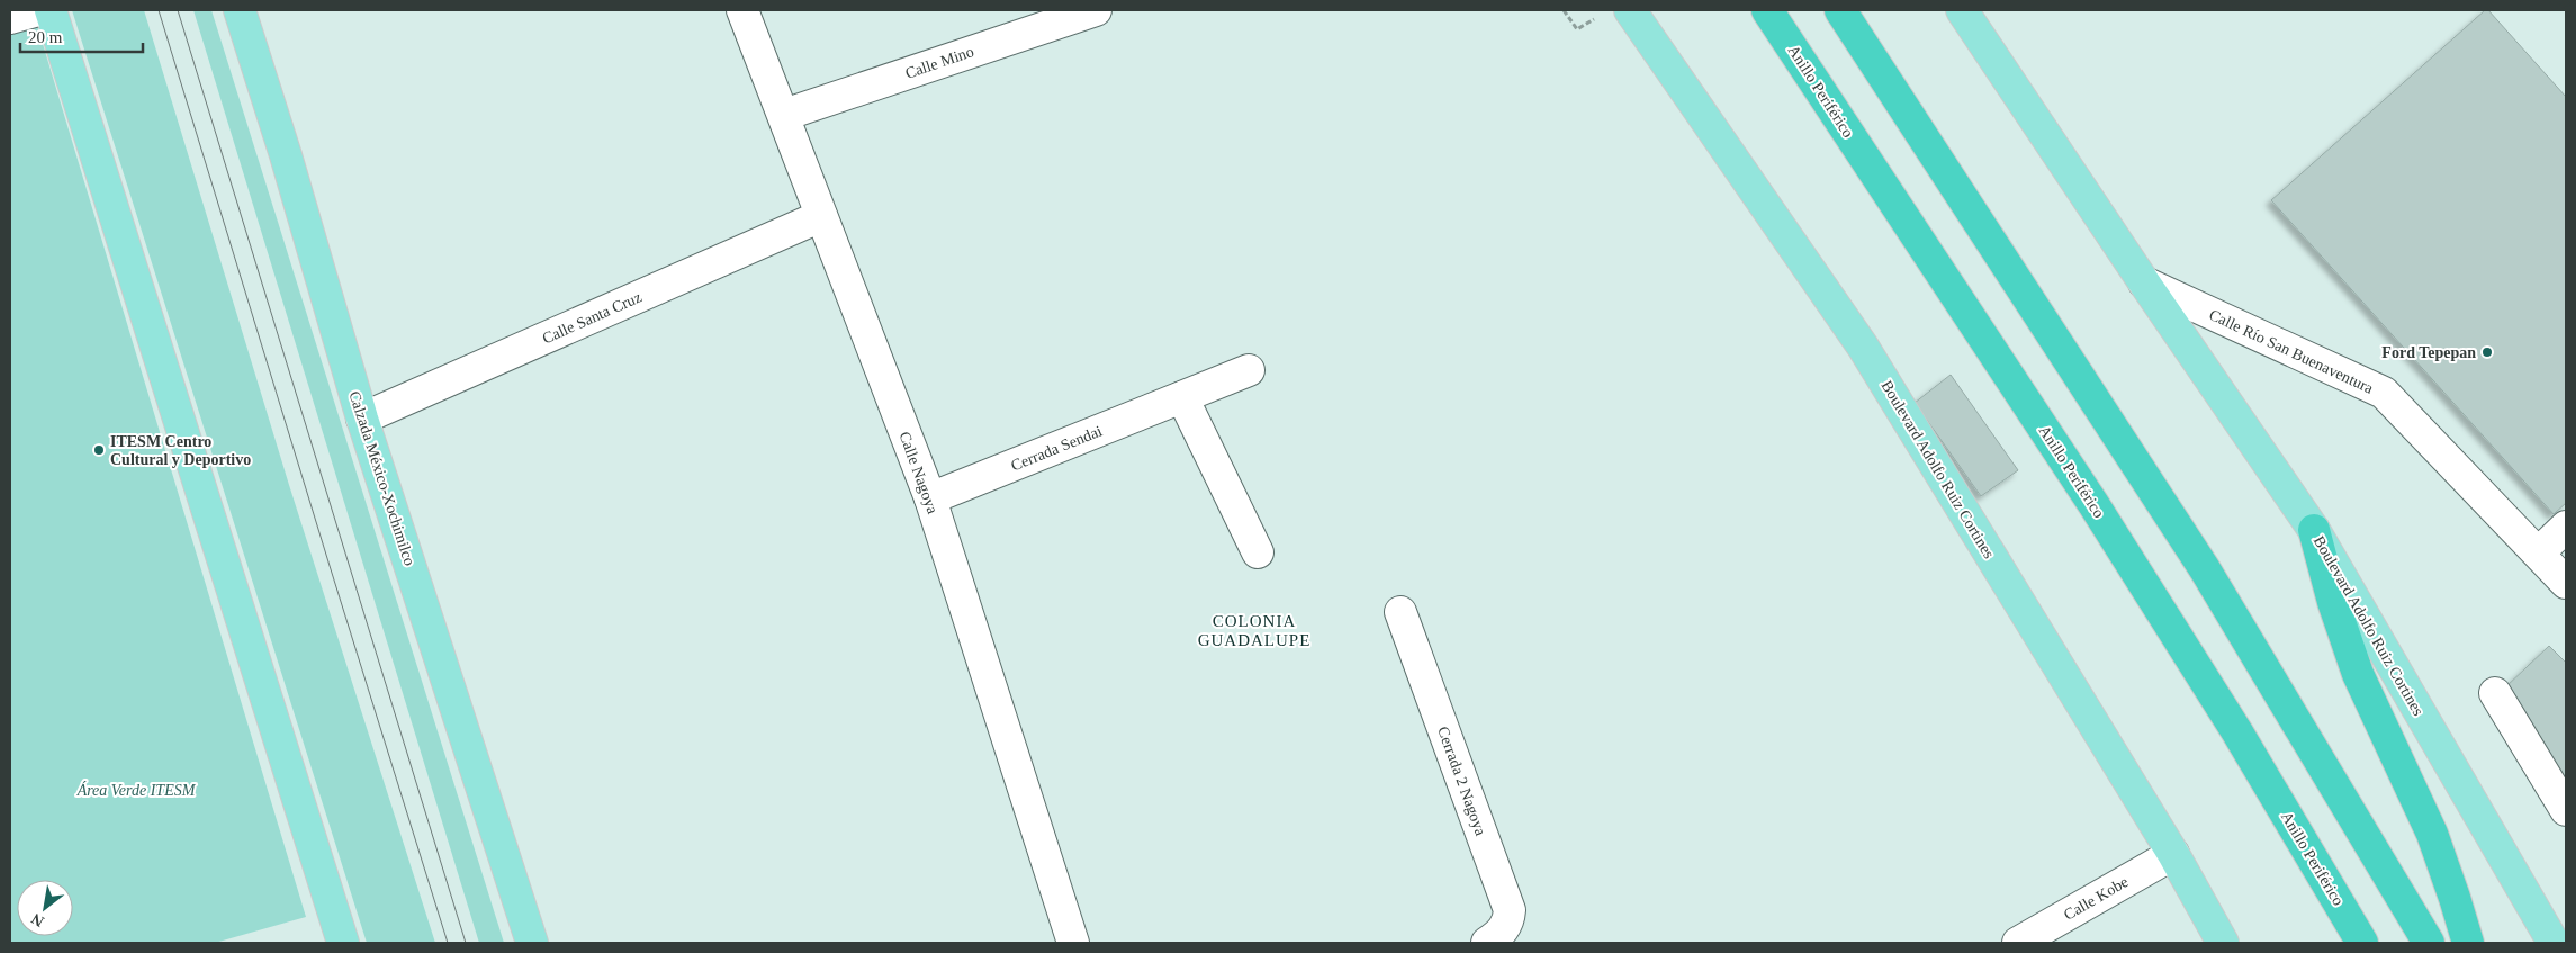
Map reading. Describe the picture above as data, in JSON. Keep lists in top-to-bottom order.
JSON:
{
  "streets": {
    "highway": ["Anillo Periférico"],
    "main road": ["Boulevard Adolfo Ruiz Cortines", "Calzada México-Xochimilco"],
    "street": [
      "Calle Mino",
      "Calle Santa Cruz",
      "Calle Río San Buenaventura",
      "Cerrada Sendai",
      "Calle Nagoya",
      "Cerrada 2 Nagoya",
      "Calle Kobe"
    ]
  },
  "crossings": [
    ["Calle Mino", "Calle Nagoya"],
    ["Calle Santa Cruz", "Calle Nagoya"],
    ["Calle Santa Cruz", "Calzada México-Xochimilco"],
    ["Calle Río San Buenaventura", "Boulevard Adolfo Ruiz Cortines"],
    ["Cerrada Sendai", "Calle Nagoya"],
    ["Boulevard Adolfo Ruiz Cortines", "Calle Kobe"]
  ],
  "districts": ["COLONIA GUADALUPE"],
  "parks": ["Área Verde ITESM"],
  "places": ["Ford Tepepan", "ITESM Centro Cultural y Deportivo"],
  "scale_bar": "20 m",
  "north": "bottom left"
}
